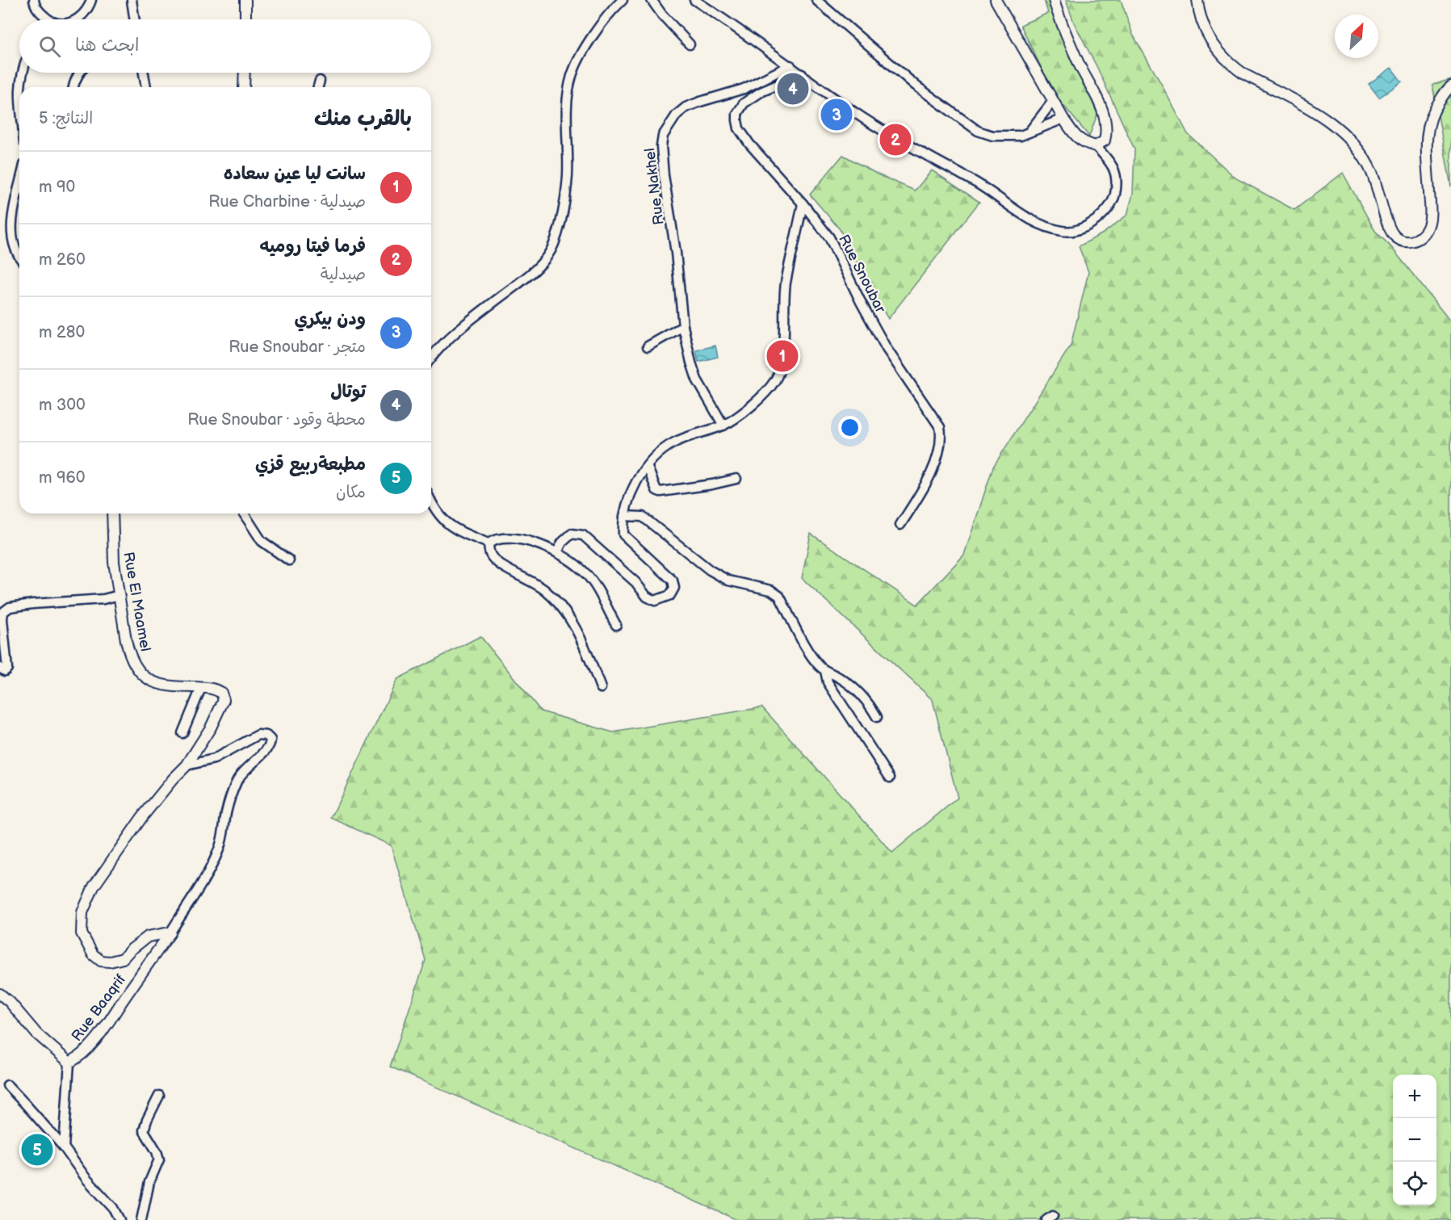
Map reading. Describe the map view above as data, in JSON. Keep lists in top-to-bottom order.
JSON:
{
  "streets": {
    "street": [
      "Rue Nakhel",
      "Rue Snoubar",
      "Rue El Maamel",
      "Rue Baaqrif"
    ]
  },
  "north": "top right",
  "page": {
    "search": "ابحث هنا",
    "pins": [
      "4",
      "3",
      "2",
      "1",
      "5"
    ],
    "heading": ["بالقرب منك", "النتائج: 5"],
    "list": [
      {
        "mark": "1",
        "name": "سانت ليا عين سعاده",
        "note": "صيدلية · Rue Charbine",
        "value": "90 m"
      },
      {
        "mark": "2",
        "name": "فرما فيتا روميه",
        "note": "صيدلية",
        "value": "260 m"
      },
      {
        "mark": "3",
        "name": "ودن بيكري",
        "note": "متجر · Rue Snoubar",
        "value": "280 m"
      },
      {
        "mark": "4",
        "name": "توتال",
        "note": "محطة وقود · Rue Snoubar",
        "value": "300 m"
      },
      {
        "mark": "5",
        "name": "مطبعةربيع قزي",
        "note": "مكان",
        "value": "960 m"
      }
    ],
    "map_buttons": ["+", "−"]
  }
}
